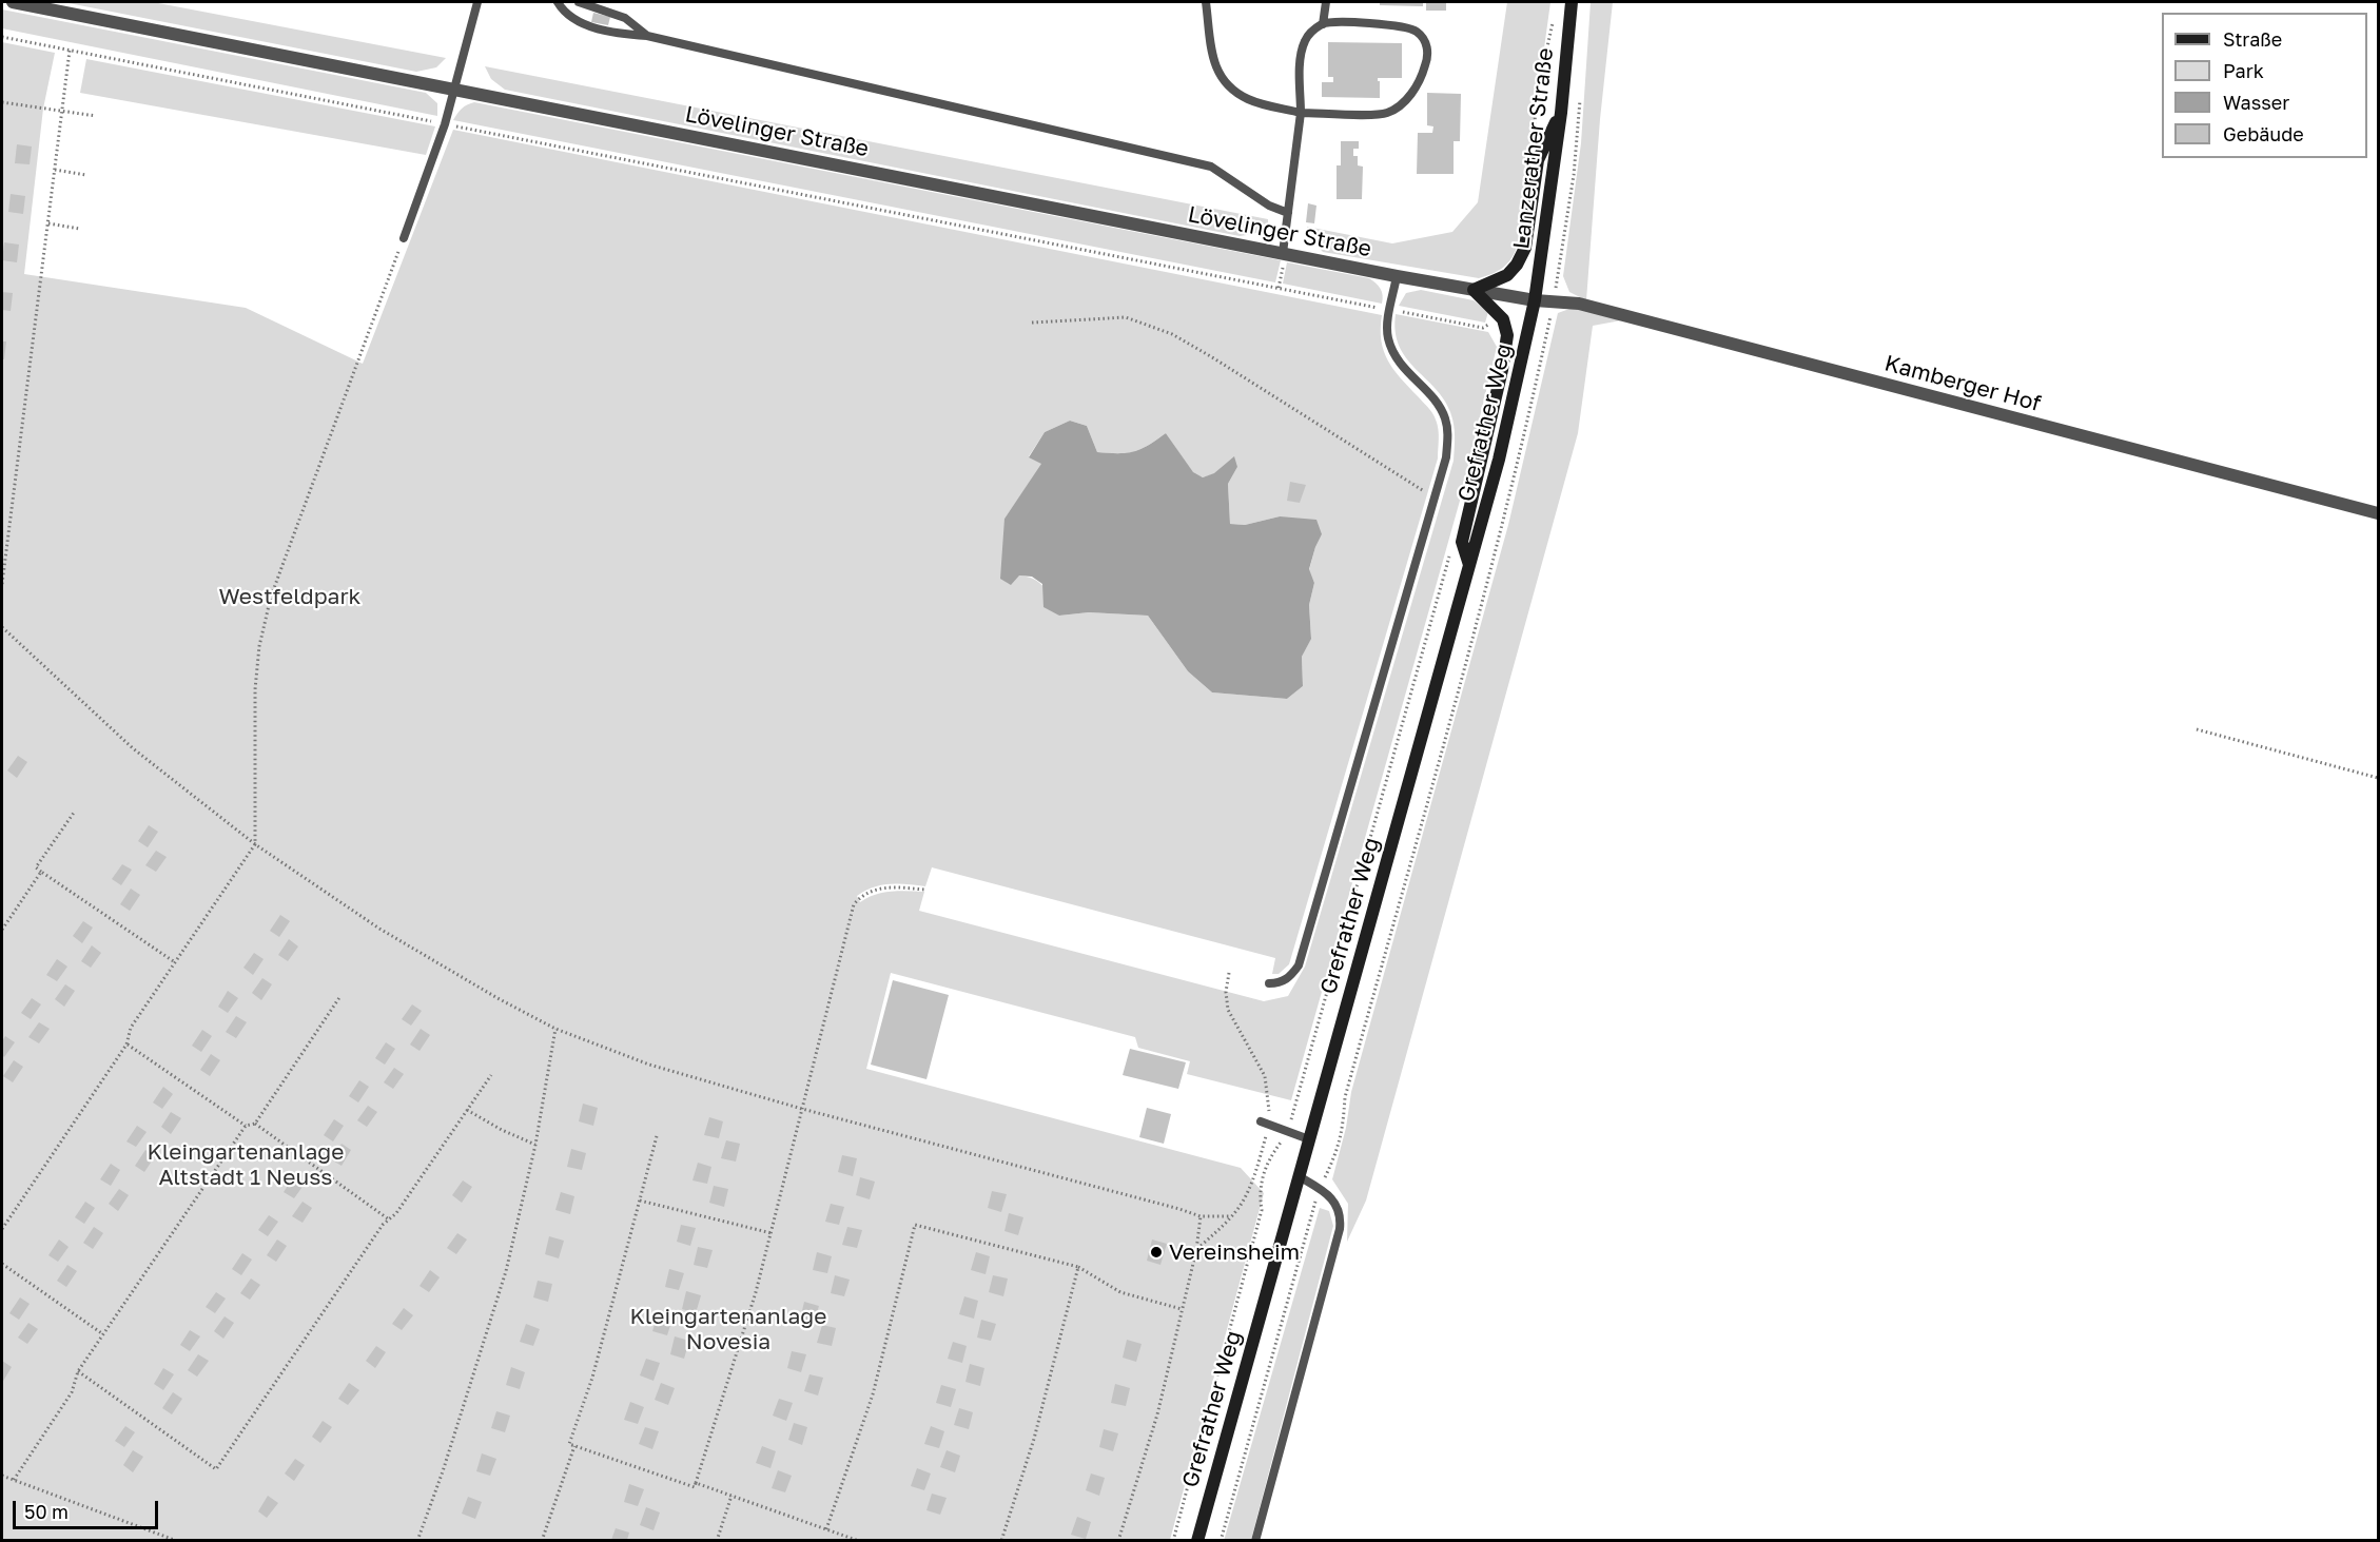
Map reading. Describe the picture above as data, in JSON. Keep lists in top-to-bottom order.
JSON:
{
  "streets": {
    "main road": ["Lanzerather Straße", "Grefrather Weg"],
    "street": ["Lövelinger Straße", "Kamberger Hof"]
  },
  "crossings": [
    ["Lövelinger Straße", "Lanzerather Straße"],
    ["Lövelinger Straße", "Kamberger Hof"],
    ["Lövelinger Straße", "Grefrather Weg"],
    ["Lanzerather Straße", "Kamberger Hof"],
    ["Lanzerather Straße", "Grefrather Weg"],
    ["Kamberger Hof", "Grefrather Weg"]
  ],
  "parks": ["Westfeldpark", "Kleingartenanlage Altstadt 1 Neuss", "Kleingartenanlage Novesia"],
  "places": ["Vereinsheim"],
  "legend": [
    "Straße",
    "Park",
    "Wasser",
    "Gebäude"
  ],
  "scale_bar": "50 m"
}
